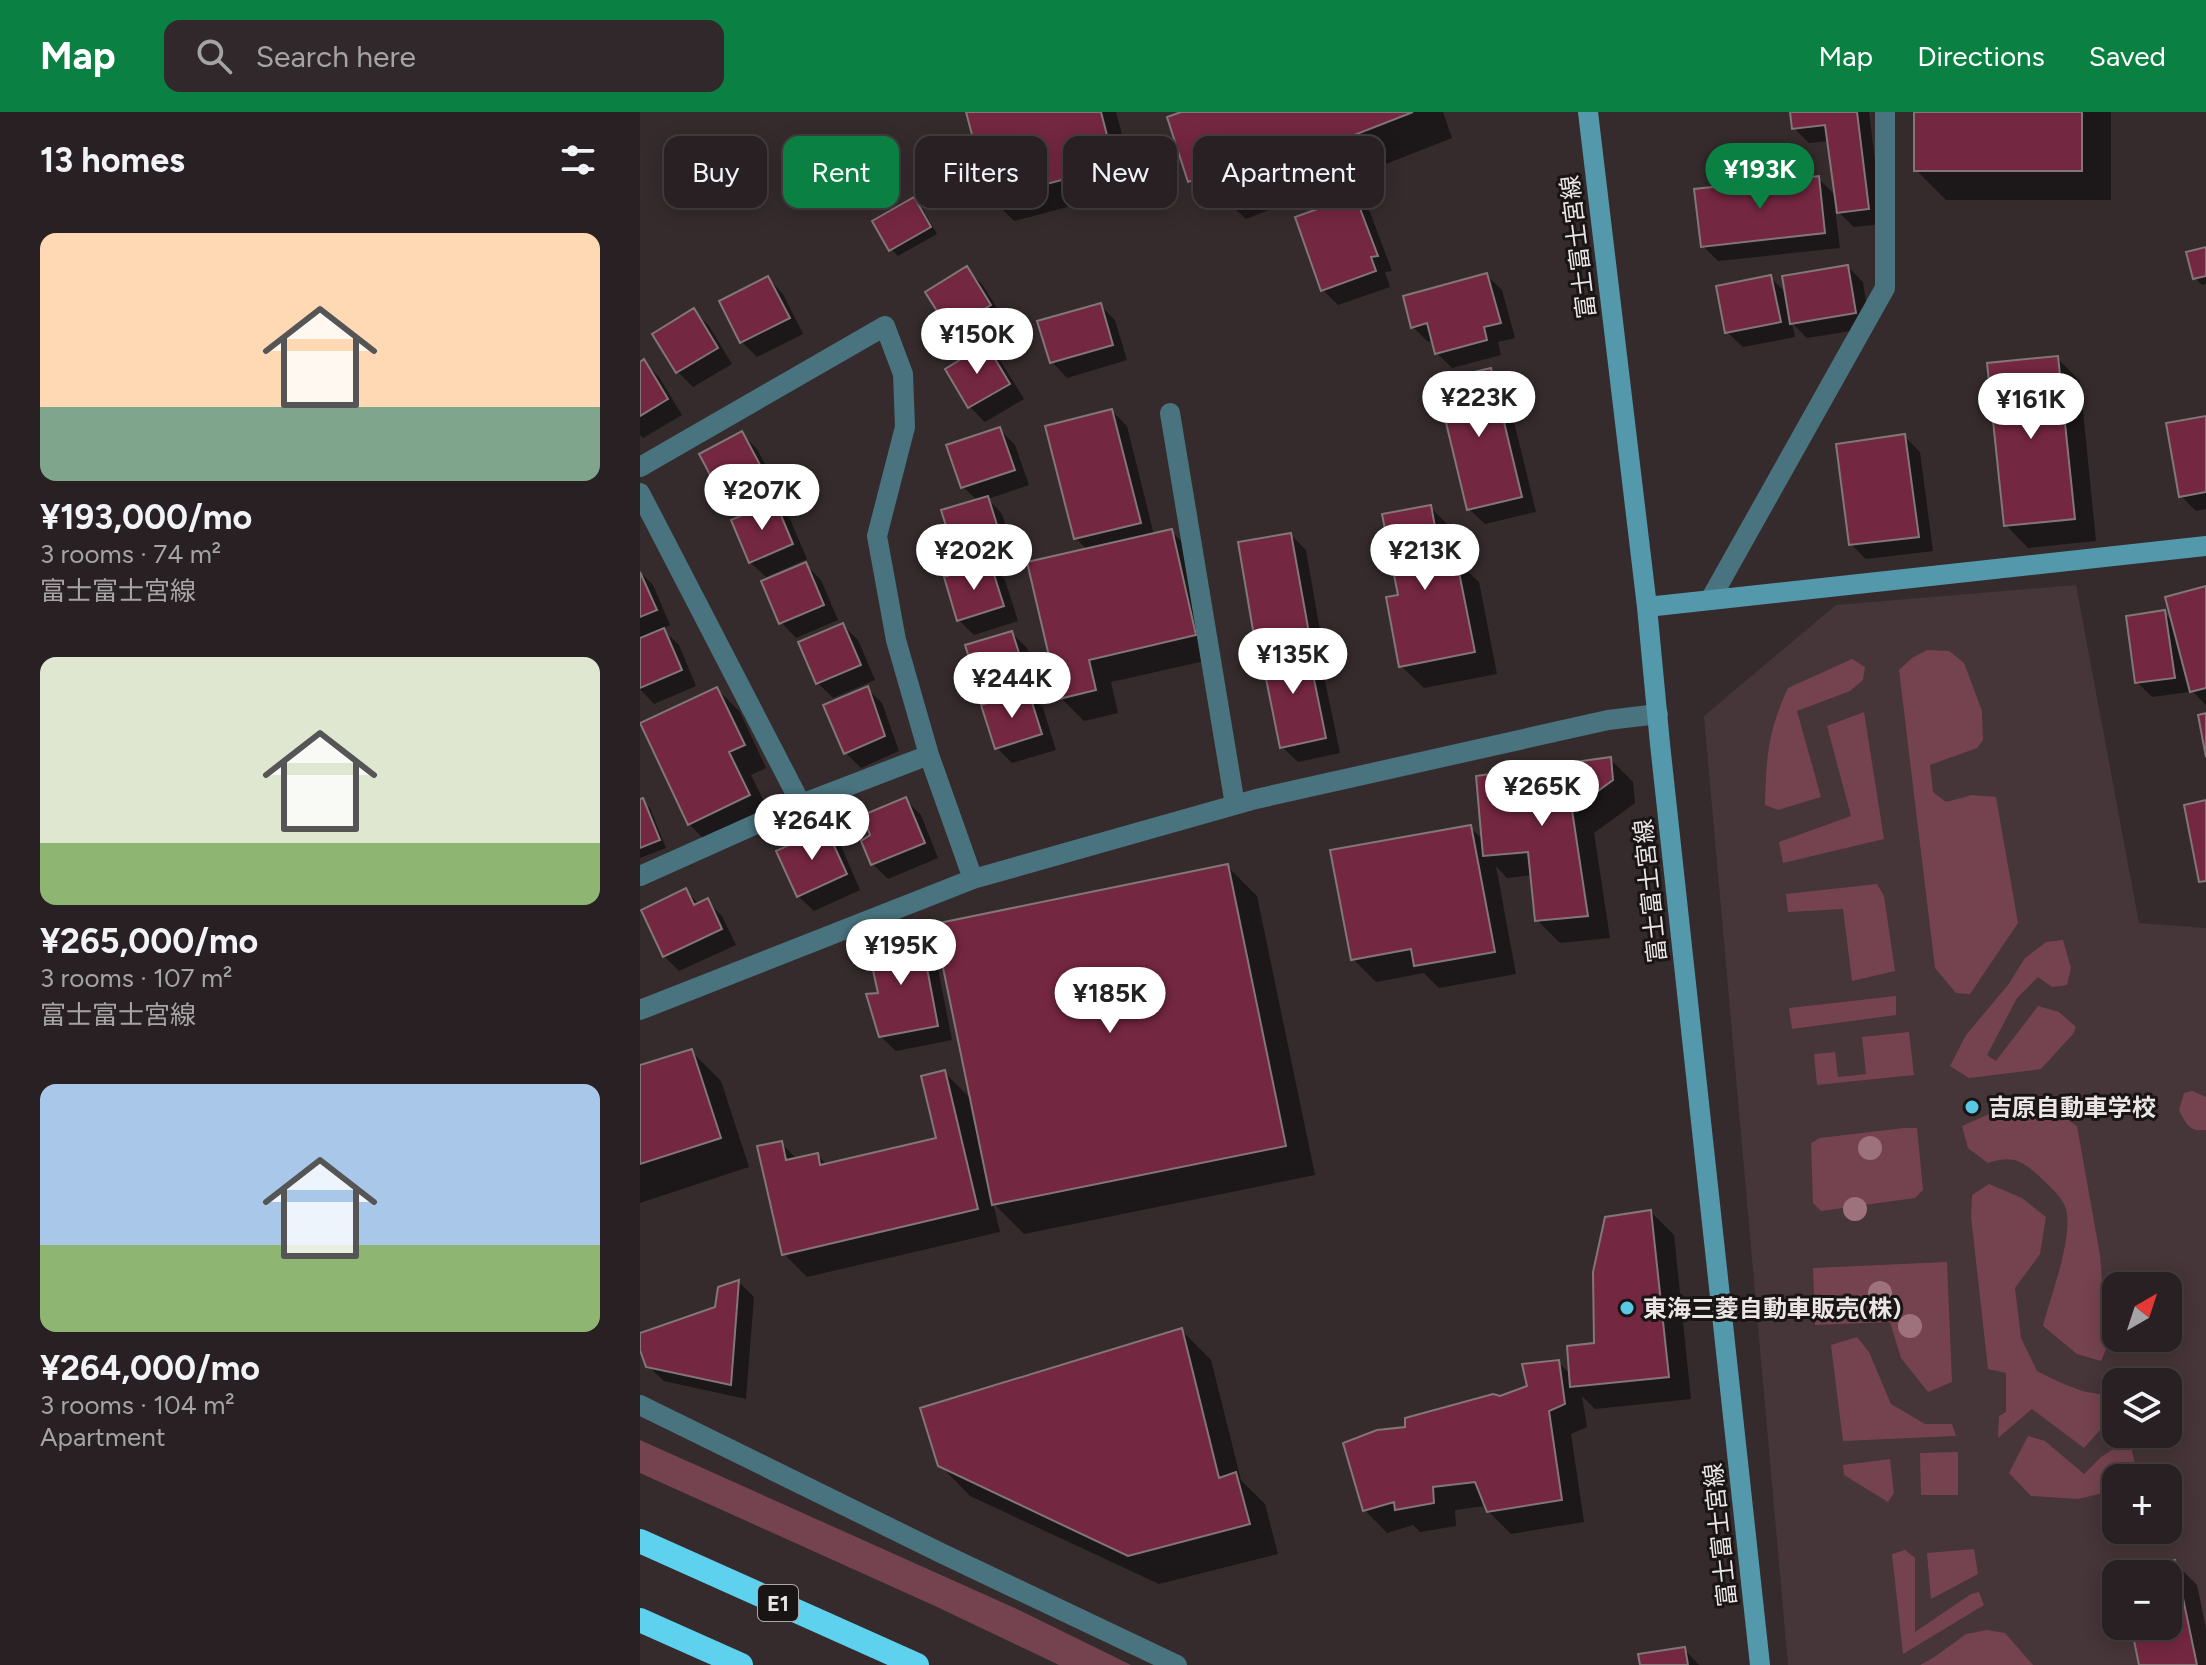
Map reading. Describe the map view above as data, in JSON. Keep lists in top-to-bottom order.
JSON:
{
  "streets": {
    "highway": ["E1"],
    "main road": ["富士富士宮線"]
  },
  "places": ["吉原自動車学校", "東海三菱自動車販売(株)"],
  "north": "top right",
  "page": {
    "header": "Map",
    "search": "Search here",
    "nav": ["Map", "Directions", "Saved"],
    "heading": "13 homes",
    "chip": [
      "Buy",
      "Rent",
      "Filters",
      "New",
      "Apartment"
    ],
    "price": [
      "¥193K",
      "¥150K",
      "¥223K",
      "¥161K",
      "¥207K",
      "¥202K",
      "¥213K",
      "¥135K",
      "¥244K",
      "¥265K",
      "¥264K",
      "¥195K",
      "¥185K"
    ],
    "list": [
      {
        "name": "¥193,000/mo",
        "note": "3 rooms · 74 m² · 富士富士宮線"
      },
      {
        "name": "¥265,000/mo",
        "note": "3 rooms · 107 m² · 富士富士宮線"
      },
      {
        "name": "¥264,000/mo",
        "note": "3 rooms · 104 m² · Apartment"
      }
    ],
    "map_buttons": ["+", "−"]
  }
}
